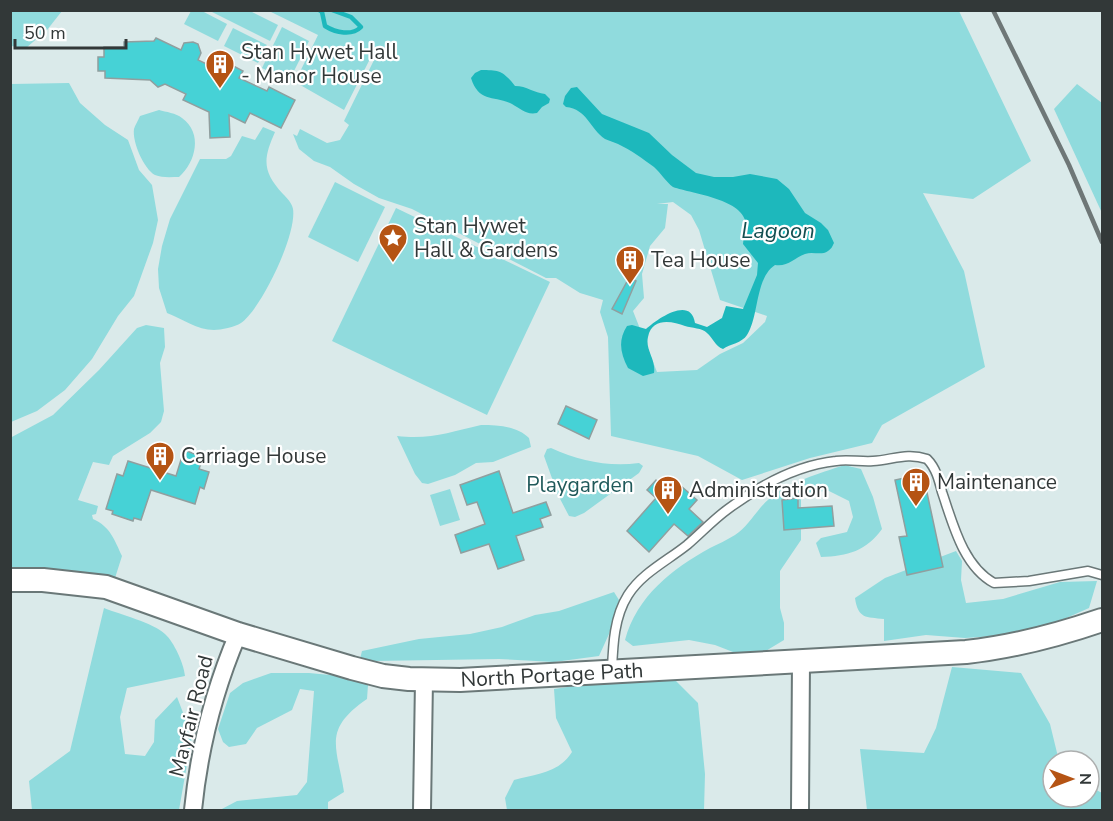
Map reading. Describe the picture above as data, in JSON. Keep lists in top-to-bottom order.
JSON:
{
  "streets": {
    "main road": ["North Portage Path"],
    "street": ["Mayfair Road"]
  },
  "crossings": [
    ["North Portage Path", "Mayfair Road"]
  ],
  "water": ["Lagoon"],
  "parks": ["Playgarden"],
  "places": {
    "building": [
      "Stan Hywet Hall - Manor House",
      "Tea House",
      "Carriage House",
      "Maintenance",
      "Administration"
    ],
    "place": ["Stan Hywet Hall & Gardens"]
  },
  "scale_bar": "50 m",
  "north": "right"
}
